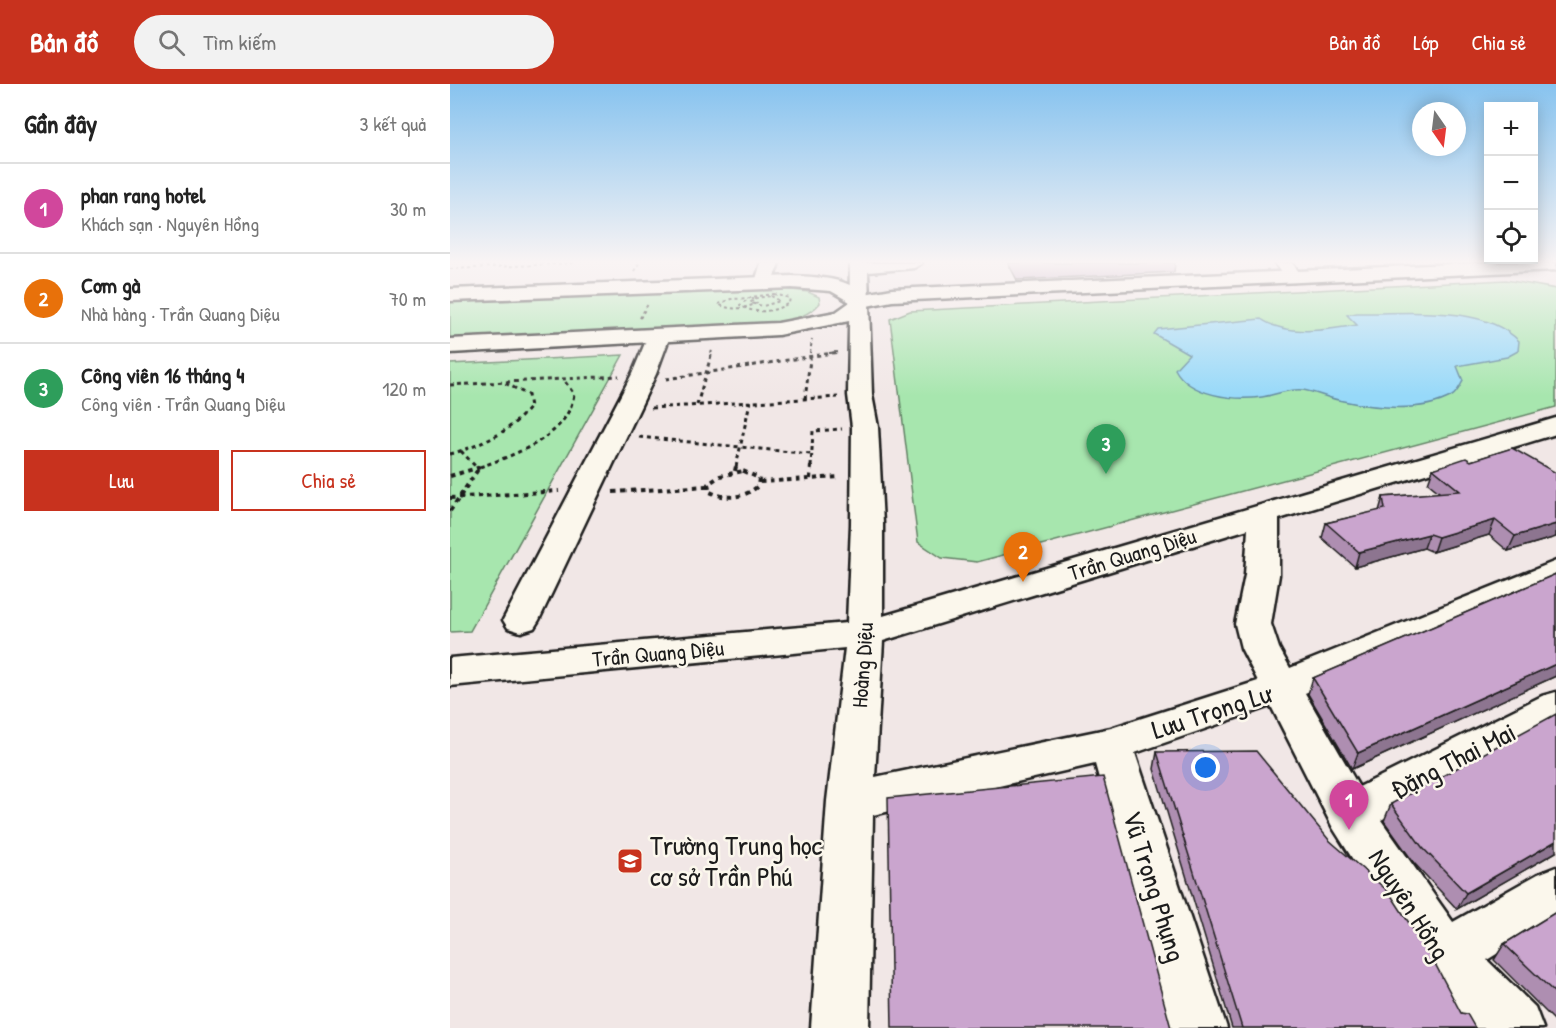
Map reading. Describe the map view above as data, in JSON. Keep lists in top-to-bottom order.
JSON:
{
  "streets": {
    "street": [
      "Trần Quang Diệu",
      "Hoàng Diệu",
      "Lưu Trọng Lư",
      "Đặng Thai Mai",
      "Vũ Trọng Phụng",
      "Nguyên Hồng"
    ]
  },
  "crossings": [
    ["Trần Quang Diệu", "Hoàng Diệu"],
    ["Trần Quang Diệu", "Nguyên Hồng"],
    ["Hoàng Diệu", "Lưu Trọng Lư"],
    ["Lưu Trọng Lư", "Vũ Trọng Phụng"],
    ["Lưu Trọng Lư", "Nguyên Hồng"],
    ["Đặng Thai Mai", "Nguyên Hồng"]
  ],
  "places": {
    "school or university": ["Trường Trung học cơ sở Trần Phú"]
  },
  "north": "bottom",
  "page": {
    "header": "Bản đồ",
    "search": "Tìm kiếm",
    "nav": ["Bản đồ", "Lớp", "Chia sẻ"],
    "heading": ["Gần đây", "3 kết quả"],
    "map_buttons": ["+", "−"],
    "list": [
      {
        "mark": "1",
        "name": "phan rang hotel",
        "note": "Khách sạn · Nguyên Hồng",
        "value": "30 m"
      },
      {
        "mark": "2",
        "name": "Cơm gà",
        "note": "Nhà hàng · Trần Quang Diệu",
        "value": "70 m"
      },
      {
        "mark": "3",
        "name": "Công viên 16 tháng 4",
        "note": "Công viên · Trần Quang Diệu",
        "value": "120 m"
      }
    ],
    "pins": ["3", "2", "1"],
    "buttons": ["Lưu", "Chia sẻ"]
  }
}
